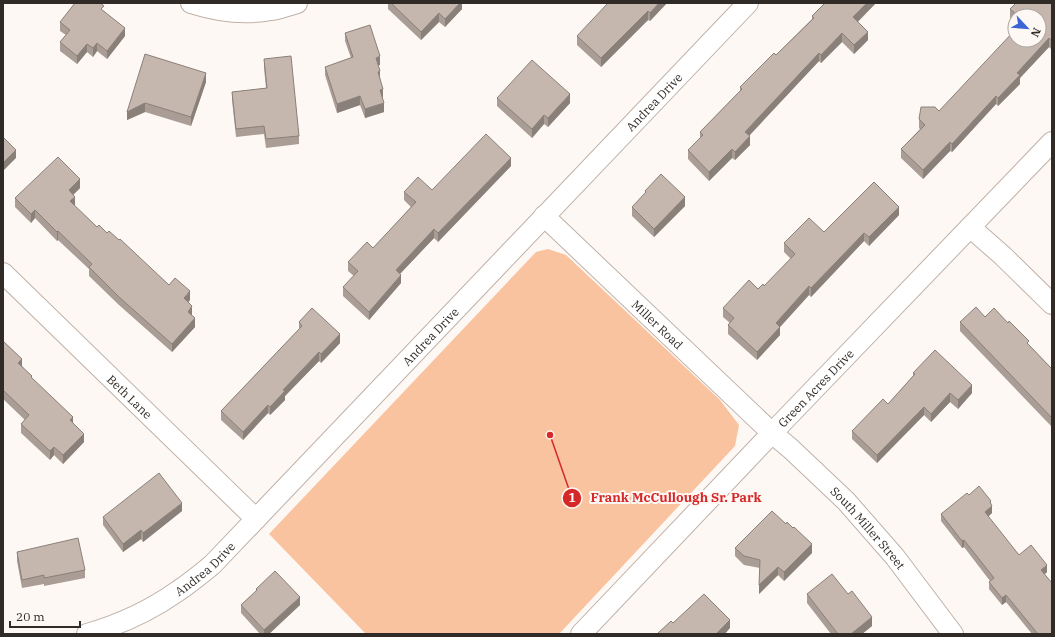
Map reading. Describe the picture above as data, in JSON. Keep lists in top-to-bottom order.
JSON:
{
  "streets": {
    "street": [
      "Andrea Drive",
      "Miller Road",
      "Green Acres Drive",
      "Beth Lane",
      "South Miller Street"
    ]
  },
  "crossings": [
    ["Andrea Drive", "Miller Road"],
    ["Andrea Drive", "Beth Lane"],
    ["Miller Road", "Green Acres Drive"],
    ["Miller Road", "South Miller Street"],
    ["Green Acres Drive", "South Miller Street"]
  ],
  "places": ["Frank McCullough Sr. Park"],
  "scale_bar": "20 m",
  "north": "bottom right"
}
